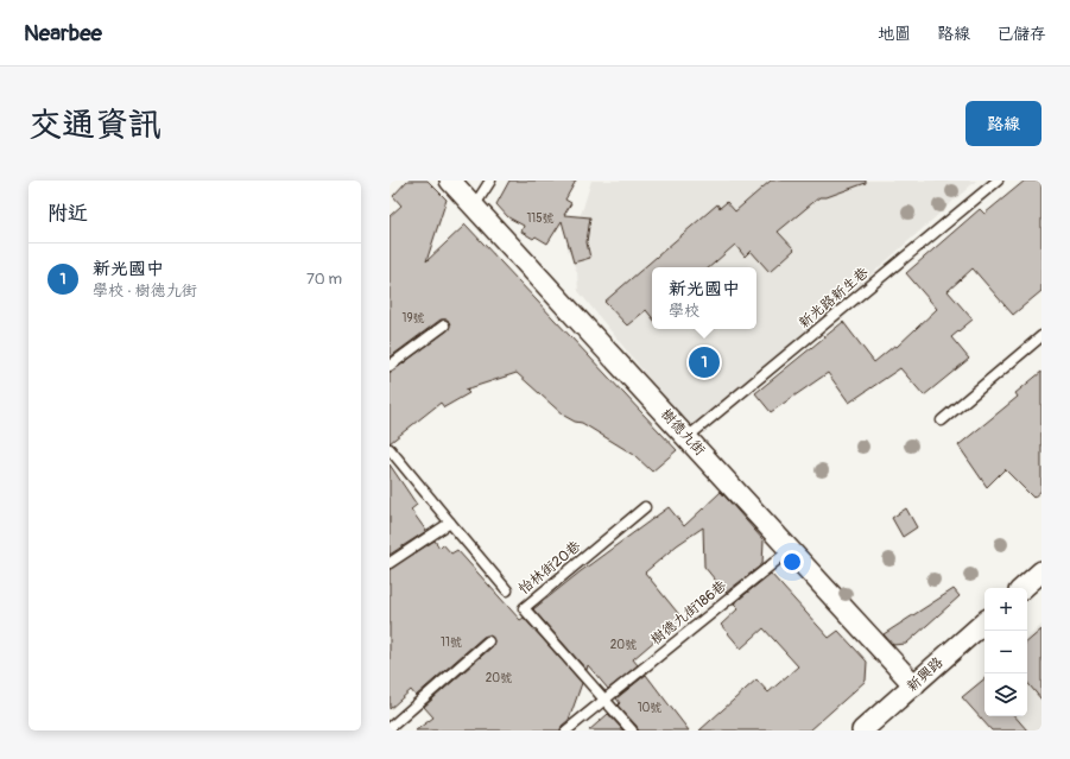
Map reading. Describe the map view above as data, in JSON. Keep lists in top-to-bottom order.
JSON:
{
  "streets": {
    "street": ["樹德九街", "新興路"],
    "lane": ["新光路新生巷", "怡林街20巷", "樹德九街186巷"]
  },
  "crossings": [
    ["新光路新生巷", "樹德九街"],
    ["樹德九街", "樹德九街186巷"],
    ["樹德九街", "新興路"],
    ["怡林街20巷", "樹德九街186巷"]
  ],
  "house_numbers": [
    "115號",
    "19號",
    "11號",
    "20號",
    "20號",
    "10號"
  ],
  "page": {
    "header": "Nearbee",
    "nav": ["地圖", "路線", "已儲存"],
    "title": "交通資訊",
    "buttons": "路線",
    "heading": "附近",
    "list": [
      {
        "mark": "1",
        "name": "新光國中",
        "note": "學校 · 樹德九街",
        "value": "70 m"
      }
    ],
    "popup": ["新光國中", "學校"],
    "pins": "1",
    "map_buttons": ["+", "−"]
  }
}
